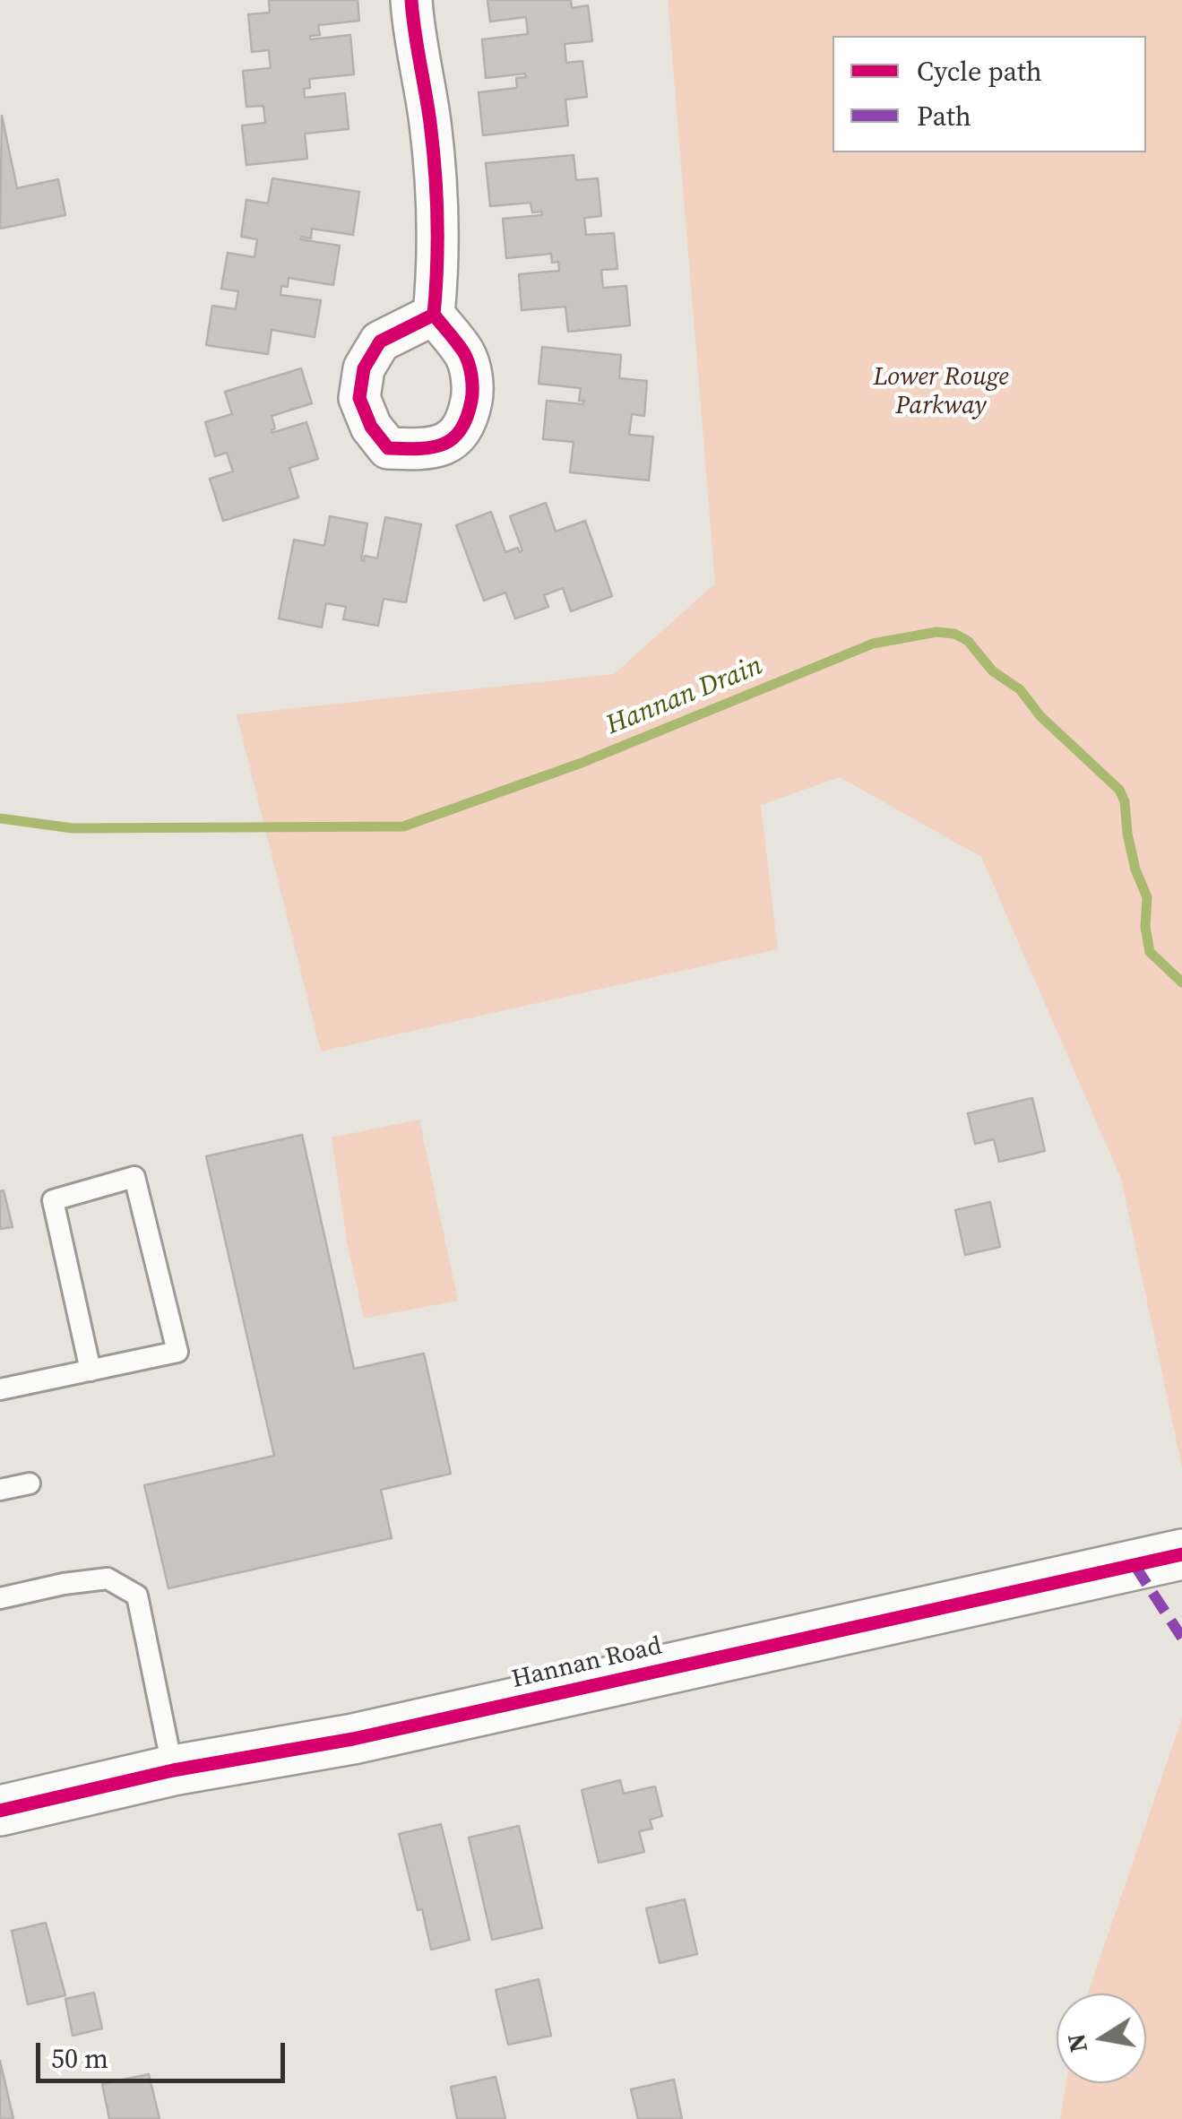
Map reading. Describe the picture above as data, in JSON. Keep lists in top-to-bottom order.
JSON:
{
  "streets": {
    "street": ["Hannan Road"]
  },
  "water": ["Hannan Drain"],
  "parks": ["Lower Rouge Parkway"],
  "legend": ["Cycle path", "Path"],
  "scale_bar": "50 m",
  "north": "left"
}
